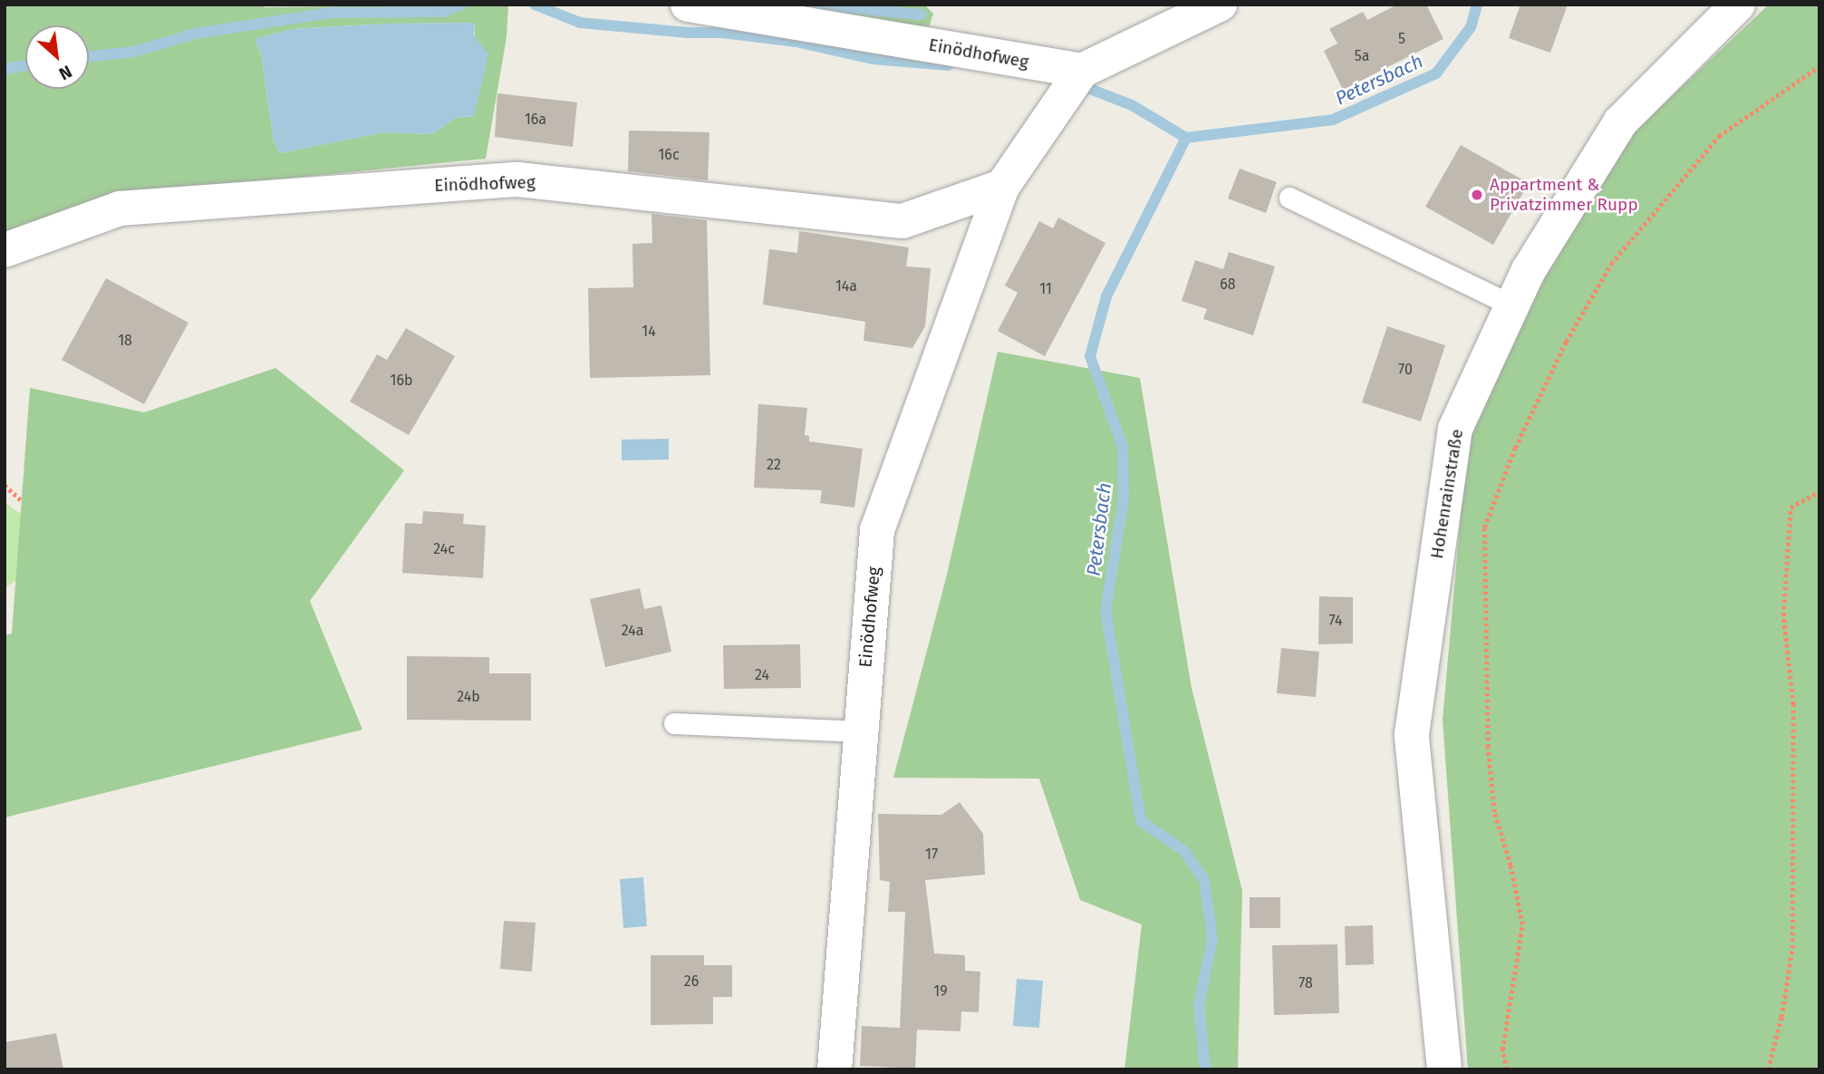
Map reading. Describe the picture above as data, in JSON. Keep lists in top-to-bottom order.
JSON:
{
  "streets": {
    "street": ["Einödhofweg", "Hohenrainstraße"]
  },
  "water": ["Petersbach"],
  "places": ["Appartment & Privatzimmer Rupp"],
  "house_numbers": [
    "5",
    "5a",
    "16a",
    "16c",
    "68",
    "14a",
    "11",
    "14",
    "18",
    "70",
    "16b",
    "22",
    "24c",
    "74",
    "24a",
    "24",
    "24b",
    "17",
    "26",
    "78",
    "19"
  ],
  "north": "bottom right"
}
